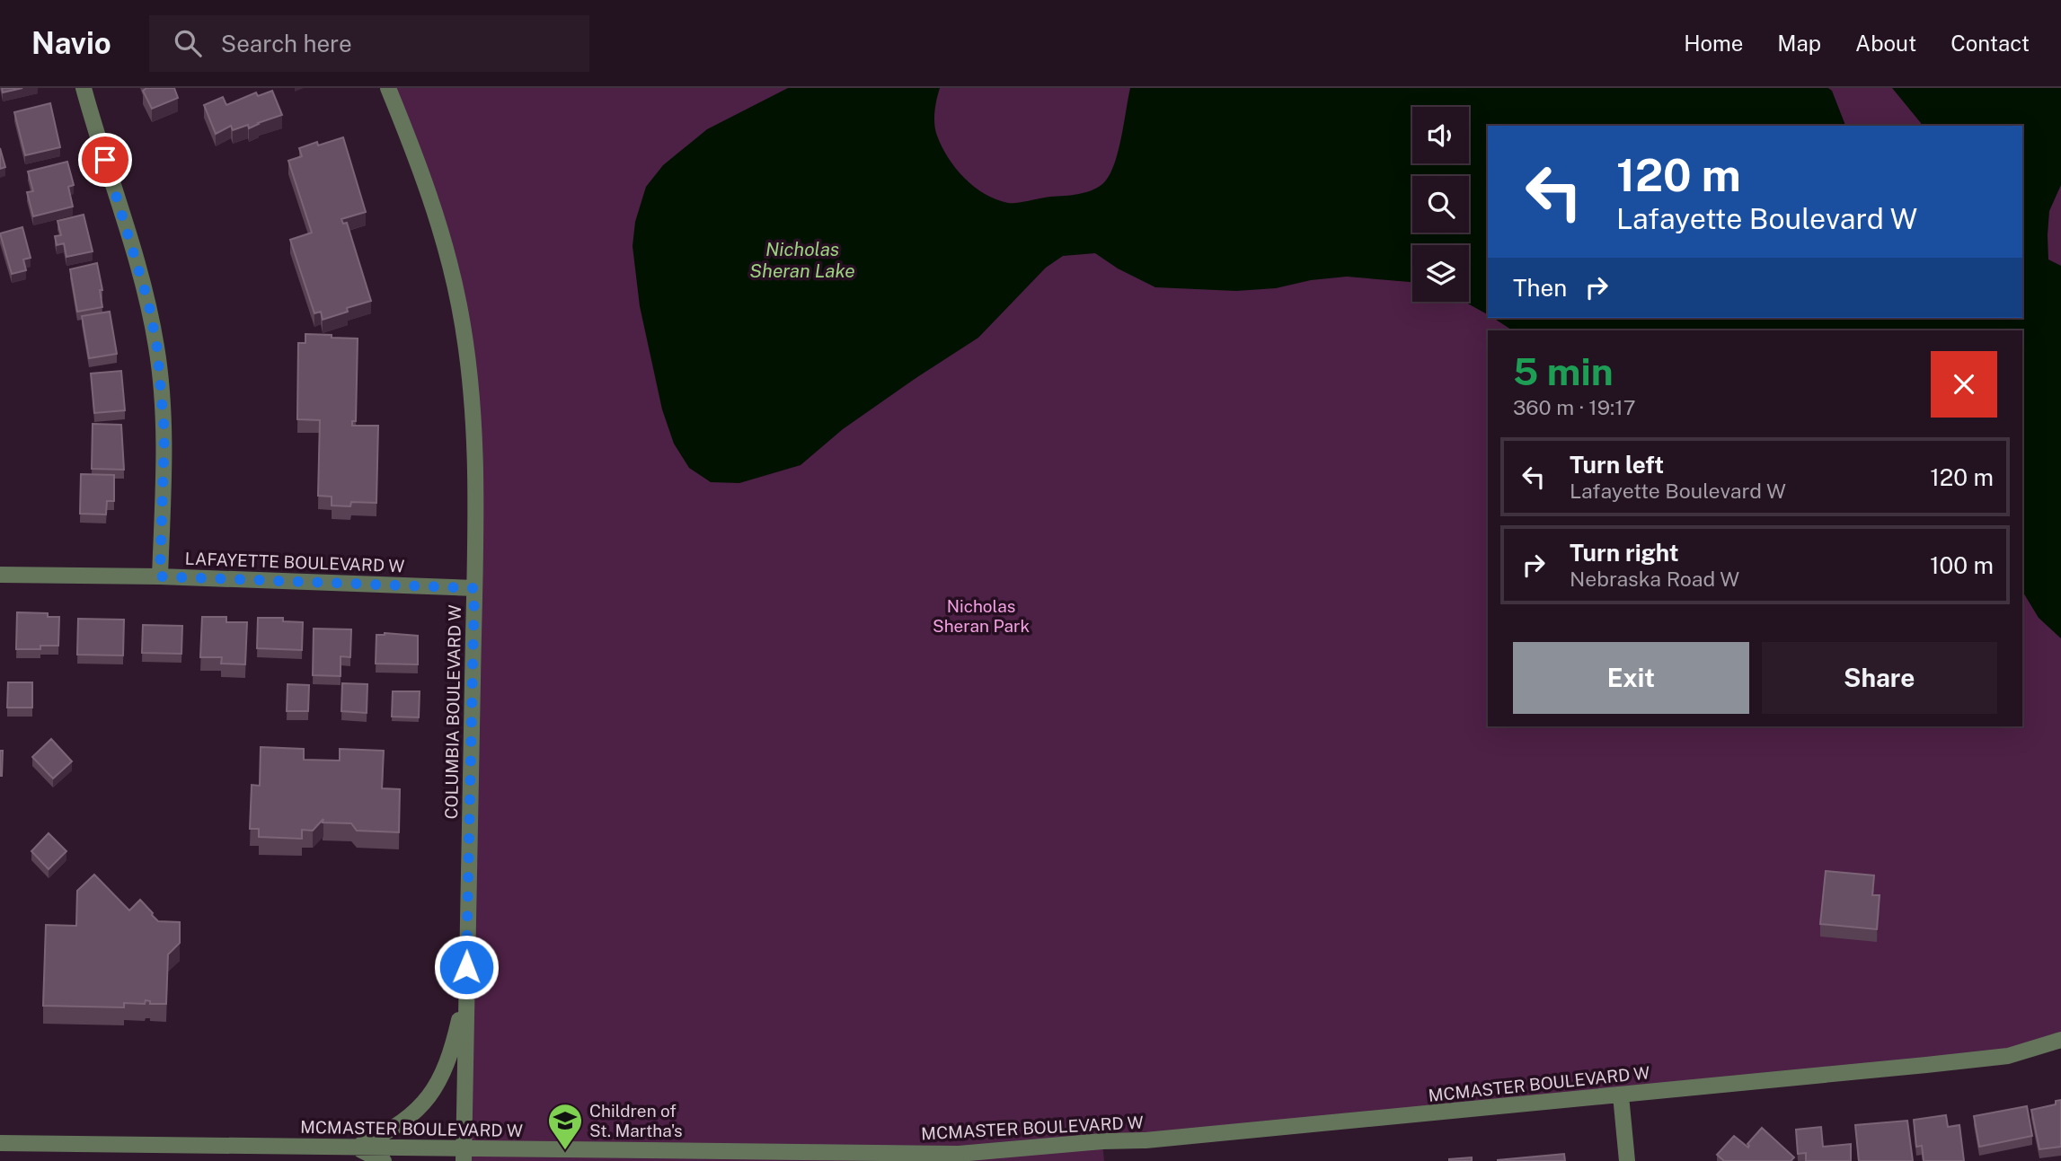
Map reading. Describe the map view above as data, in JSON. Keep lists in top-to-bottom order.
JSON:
{
  "streets": {
    "street": ["LAFAYETTE BOULEVARD W", "COLUMBIA BOULEVARD W", "MCMASTER BOULEVARD W"]
  },
  "crossings": [
    ["LAFAYETTE BOULEVARD W", "COLUMBIA BOULEVARD W"],
    ["COLUMBIA BOULEVARD W", "MCMASTER BOULEVARD W"]
  ],
  "water": ["Nicholas Sheran Lake"],
  "parks": ["Nicholas Sheran Park"],
  "places": {
    "school or university": ["Children of St. Martha's"]
  },
  "page": {
    "header": "Navio",
    "search": "Search here",
    "nav": [
      "Home",
      "Map",
      "About",
      "Contact"
    ],
    "turn": ["120 m", "Lafayette Boulevard W"],
    "then": "Then",
    "heading": ["5 min", "360 m · 19:17"],
    "list": [
      {
        "name": "Turn left",
        "note": "Lafayette Boulevard W",
        "value": "120 m"
      },
      {
        "name": "Turn right",
        "note": "Nebraska Road W",
        "value": "100 m"
      }
    ],
    "buttons": ["Exit", "Share"]
  }
}
